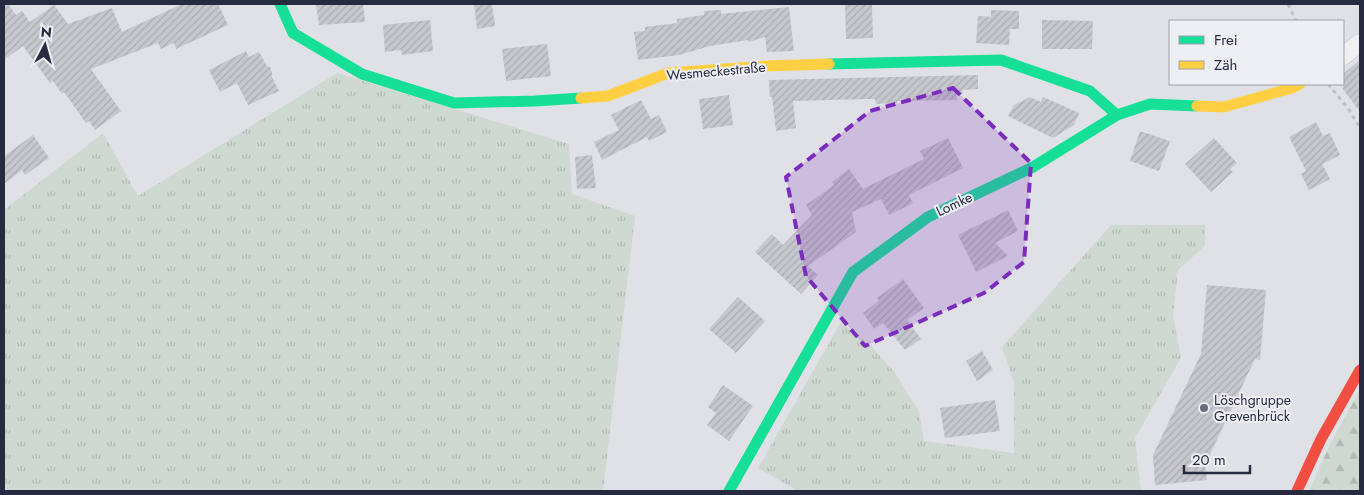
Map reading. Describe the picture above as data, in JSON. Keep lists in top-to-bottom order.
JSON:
{
  "streets": {
    "street": ["Wesmeckestraße", "Lomke"]
  },
  "crossings": [
    ["Wesmeckestraße", "Lomke"]
  ],
  "places": ["Löschgruppe Grevenbrück"],
  "legend": ["Frei", "Zäh"],
  "scale_bar": "20 m",
  "north": "top"
}
